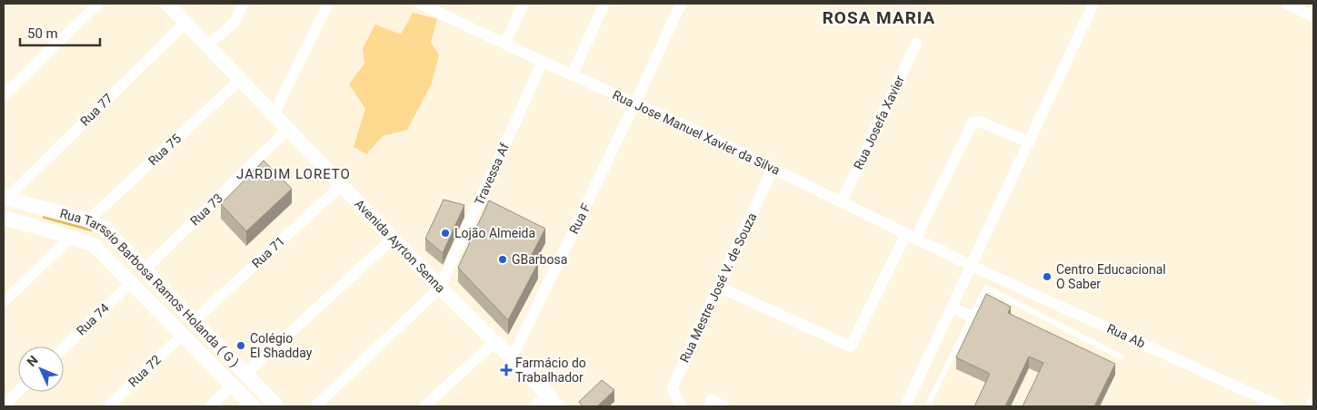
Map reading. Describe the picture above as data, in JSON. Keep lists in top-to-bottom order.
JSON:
{
  "streets": {
    "street": [
      "Rua 77",
      "Rua Josefa Xavier",
      "Rua Jose Manuel Xavier da Silva",
      "Rua 75",
      "Travessa Af",
      "Rua 73",
      "Rua F",
      "Avenida Ayrton Senna",
      "Rua 71",
      "Rua Mestre José V. de Souza",
      "Rua Tarssio Barbosa Ramos Holanda ( G )",
      "Rua 74",
      "Rua Ab",
      "Rua 72"
    ]
  },
  "crossings": [
    ["Rua 77", "Avenida Ayrton Senna"],
    ["Rua 77", "Rua Tarssio Barbosa Ramos Holanda ( G )"],
    ["Rua Josefa Xavier", "Rua Jose Manuel Xavier da Silva"],
    ["Rua Jose Manuel Xavier da Silva", "Travessa Af"],
    ["Rua Jose Manuel Xavier da Silva", "Rua F"],
    ["Rua Jose Manuel Xavier da Silva", "Rua Mestre José V. de Souza"],
    ["Rua Jose Manuel Xavier da Silva", "Rua Ab"],
    ["Rua 75", "Avenida Ayrton Senna"],
    ["Rua 75", "Rua Tarssio Barbosa Ramos Holanda ( G )"],
    ["Travessa Af", "Avenida Ayrton Senna"],
    ["Rua 73", "Avenida Ayrton Senna"],
    ["Rua 73", "Rua Tarssio Barbosa Ramos Holanda ( G )"],
    ["Rua F", "Avenida Ayrton Senna"],
    ["Avenida Ayrton Senna", "Rua 71"],
    ["Rua 71", "Rua Tarssio Barbosa Ramos Holanda ( G )"],
    ["Rua Tarssio Barbosa Ramos Holanda ( G )", "Rua 74"],
    ["Rua Tarssio Barbosa Ramos Holanda ( G )", "Rua 72"]
  ],
  "districts": ["ROSA MARIA", "JARDIM LORETO"],
  "places": {
    "other": [
      "Lojão Almeida",
      "GBarbosa",
      "Centro Educacional O Saber",
      "Colégio El Shadday"
    ],
    "health": ["Farmácio do Trabalhador"]
  },
  "scale_bar": "50 m",
  "north": "top left"
}
